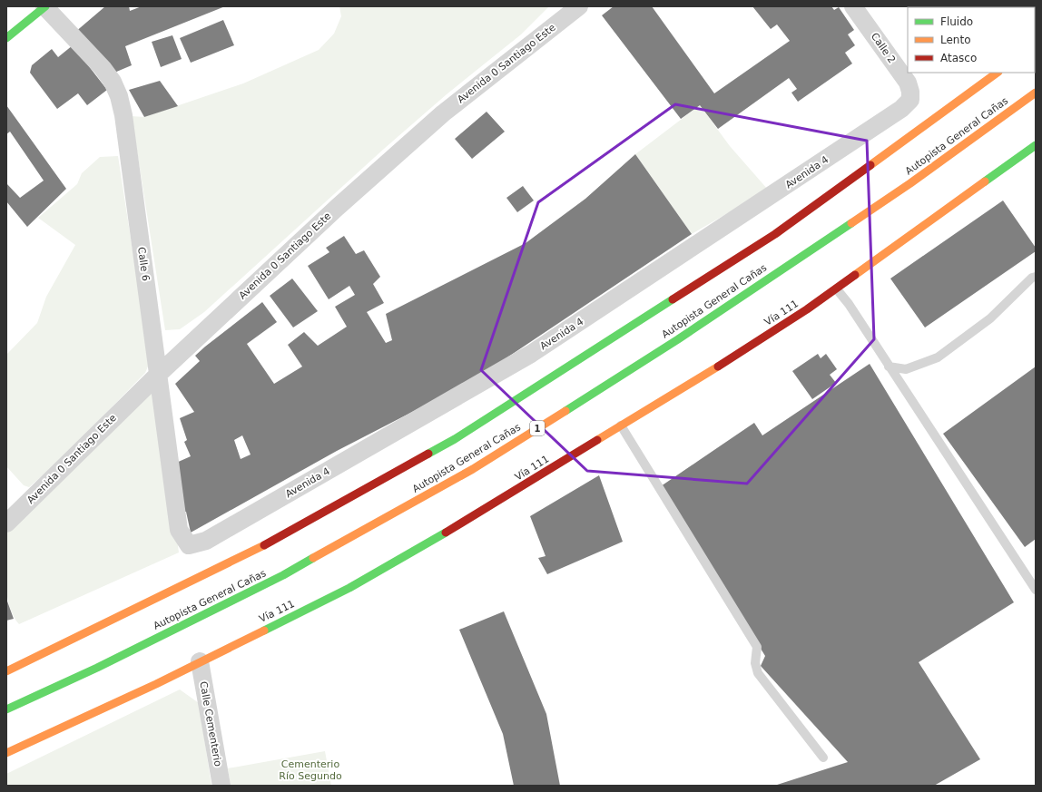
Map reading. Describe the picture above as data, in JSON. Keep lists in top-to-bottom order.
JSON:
{
  "streets": {
    "main road": ["Autopista General Cañas", "Vía 111", "1"],
    "street": [
      "Calle 2",
      "Avenida 0 Santiago Este",
      "Avenida 4",
      "Calle 6",
      "Calle Cementerio"
    ]
  },
  "crossings": [
    ["Calle 2", "Avenida 4"],
    ["Avenida 0 Santiago Este", "Calle 6"],
    ["Avenida 4", "Calle 6"],
    ["Vía 111", "Calle Cementerio"]
  ],
  "parks": ["Cementerio Río Segundo"],
  "legend": ["Fluido", "Lento", "Atasco"]
}
